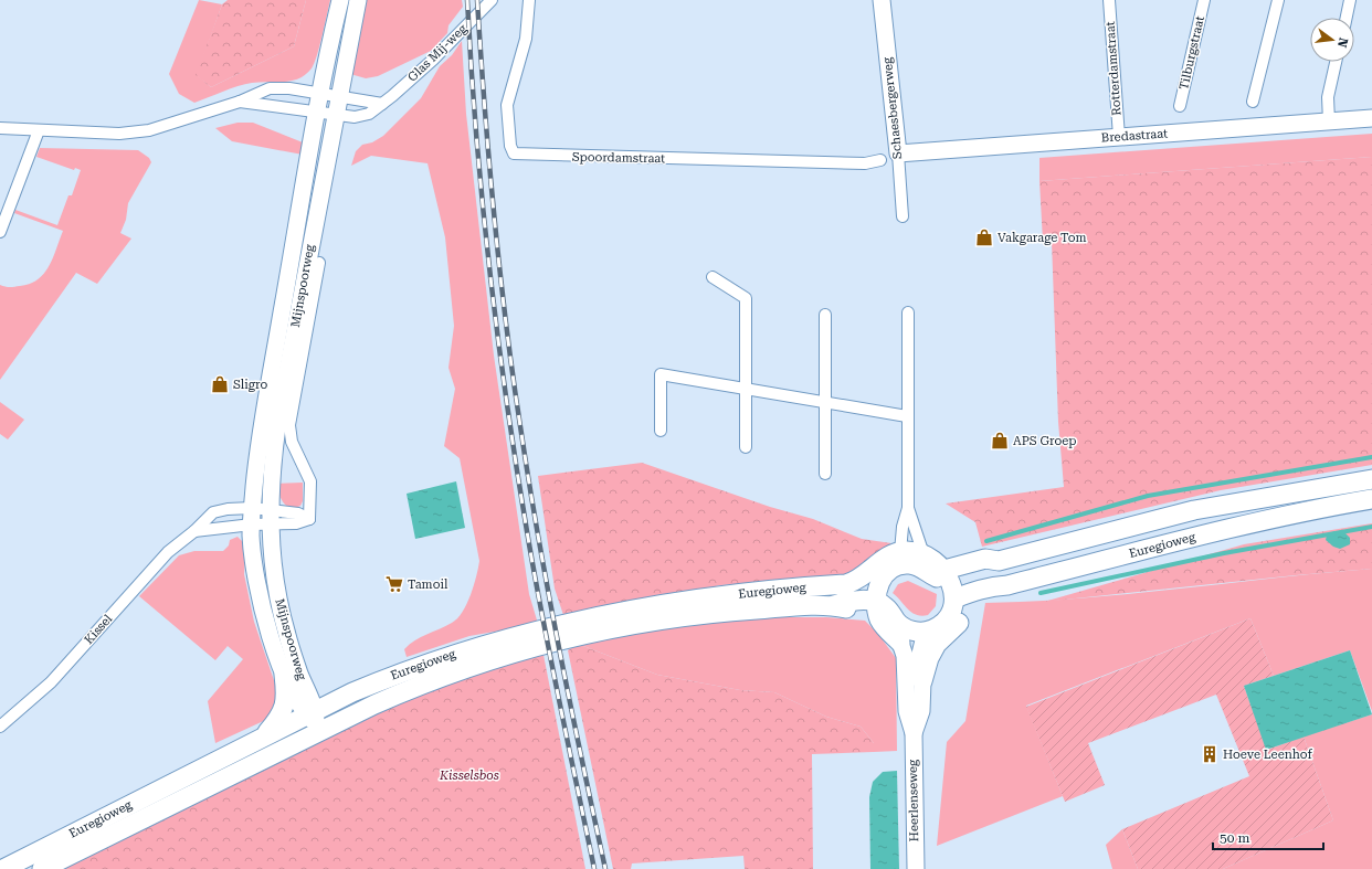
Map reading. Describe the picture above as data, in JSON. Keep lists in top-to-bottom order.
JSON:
{
  "streets": {
    "main road": ["Euregioweg"],
    "street": [
      "Glas Mij-weg",
      "Tilburgstraat",
      "Rotterdamstraat",
      "Schaesbergerweg",
      "Bredastraat",
      "Spoordamstraat",
      "Mijnspoorweg",
      "Kissel",
      "Heerlenseweg"
    ]
  },
  "crossings": [
    ["Glas Mij-weg", "Mijnspoorweg"],
    ["Rotterdamstraat", "Bredastraat"],
    ["Schaesbergerweg", "Bredastraat"],
    ["Mijnspoorweg", "Euregioweg"],
    ["Mijnspoorweg", "Kissel"]
  ],
  "parks": ["Kisselsbos"],
  "places": {
    "shop": ["Vakgarage Tom", "Sligro", "APS Groep"],
    "supermarket": ["Tamoil"],
    "building": ["Hoeve Leenhof"]
  },
  "scale_bar": "50 m",
  "north": "right"
}
